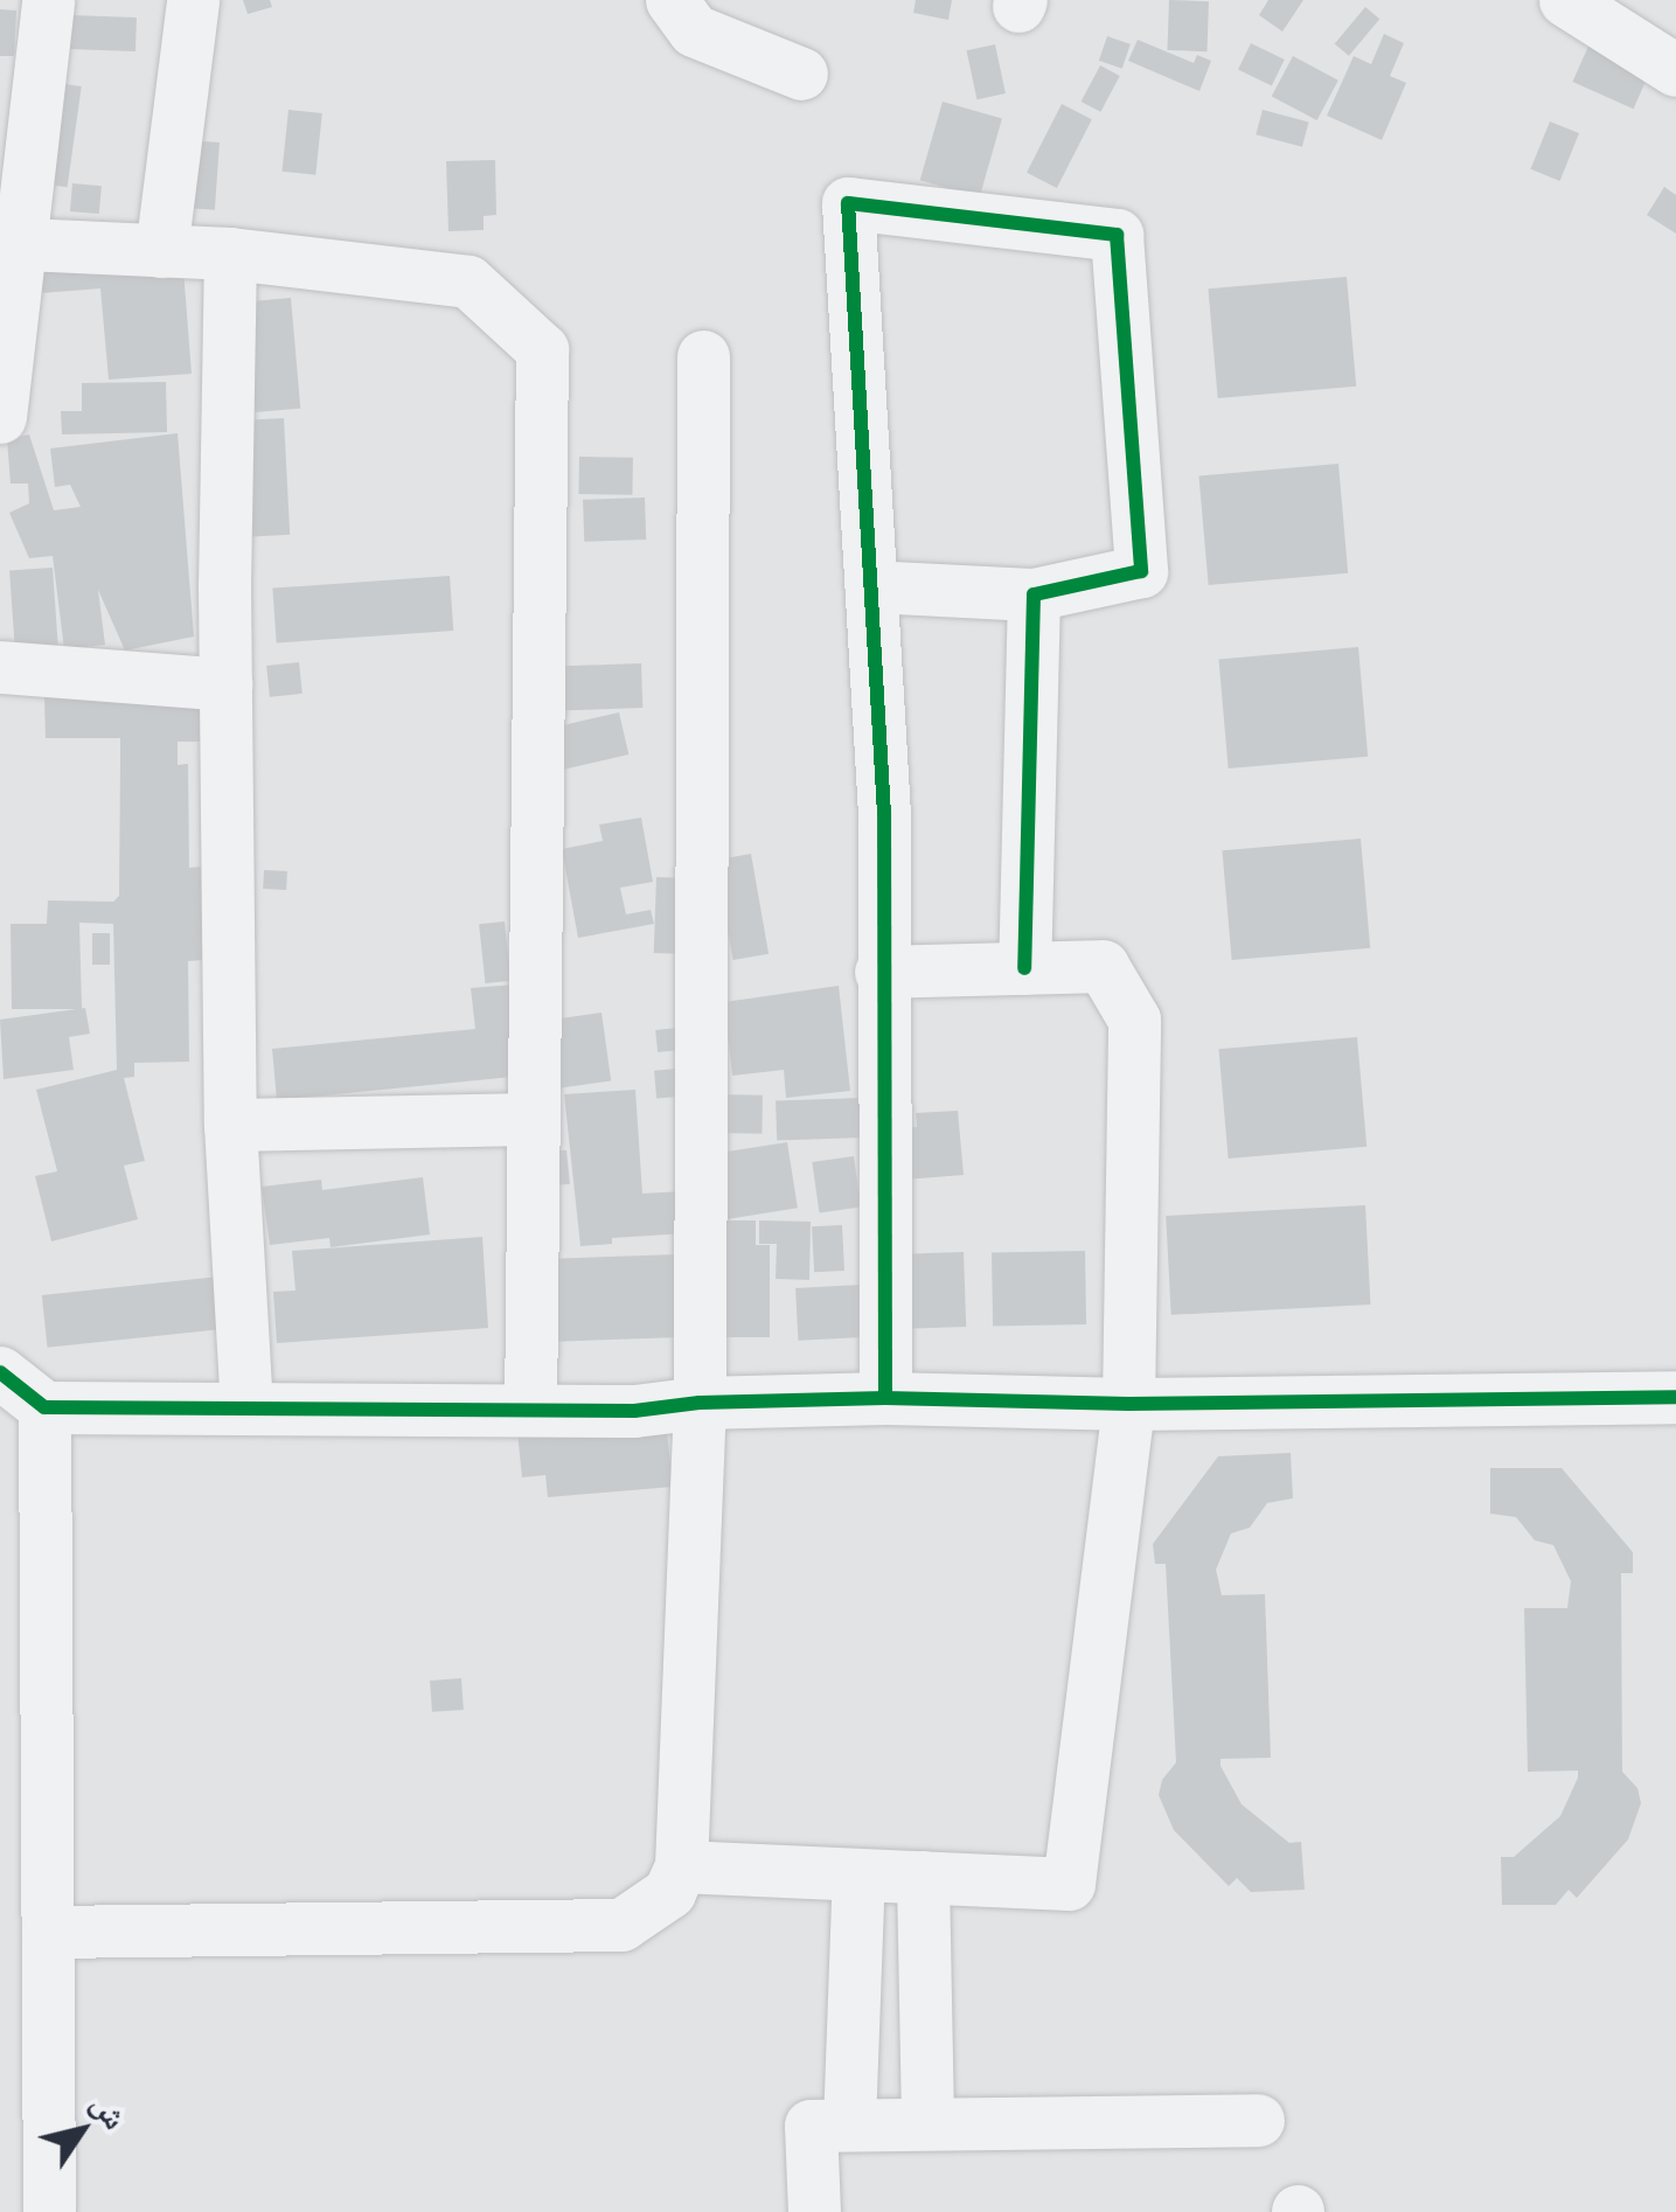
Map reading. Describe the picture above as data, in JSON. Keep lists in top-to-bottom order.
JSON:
{
  "north": "top right"
}
